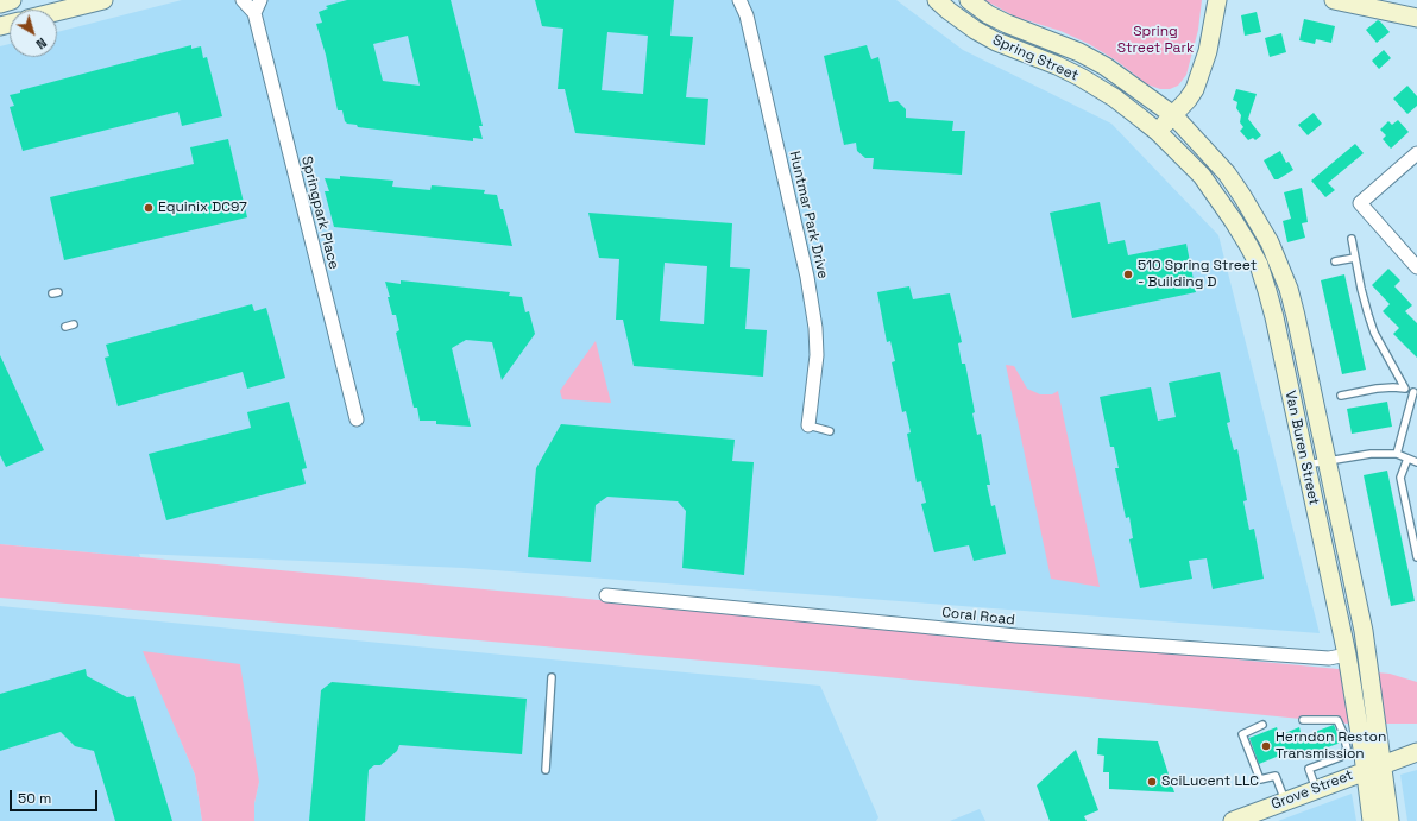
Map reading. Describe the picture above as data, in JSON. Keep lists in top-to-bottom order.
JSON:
{
  "streets": {
    "main road": ["Spring Street", "Van Buren Street", "Grove Street"],
    "street": ["Springpark Place", "Huntmar Park Drive", "Coral Road"]
  },
  "crossings": [
    ["Spring Street", "Van Buren Street"],
    ["Van Buren Street", "Coral Road"],
    ["Van Buren Street", "Grove Street"]
  ],
  "parks": ["Spring Street Park"],
  "places": [
    "Equinix DC97",
    "510 Spring Street - Building D",
    "Herndon Reston Transmission",
    "SciLucent LLC"
  ],
  "scale_bar": "50 m",
  "north": "bottom right"
}
